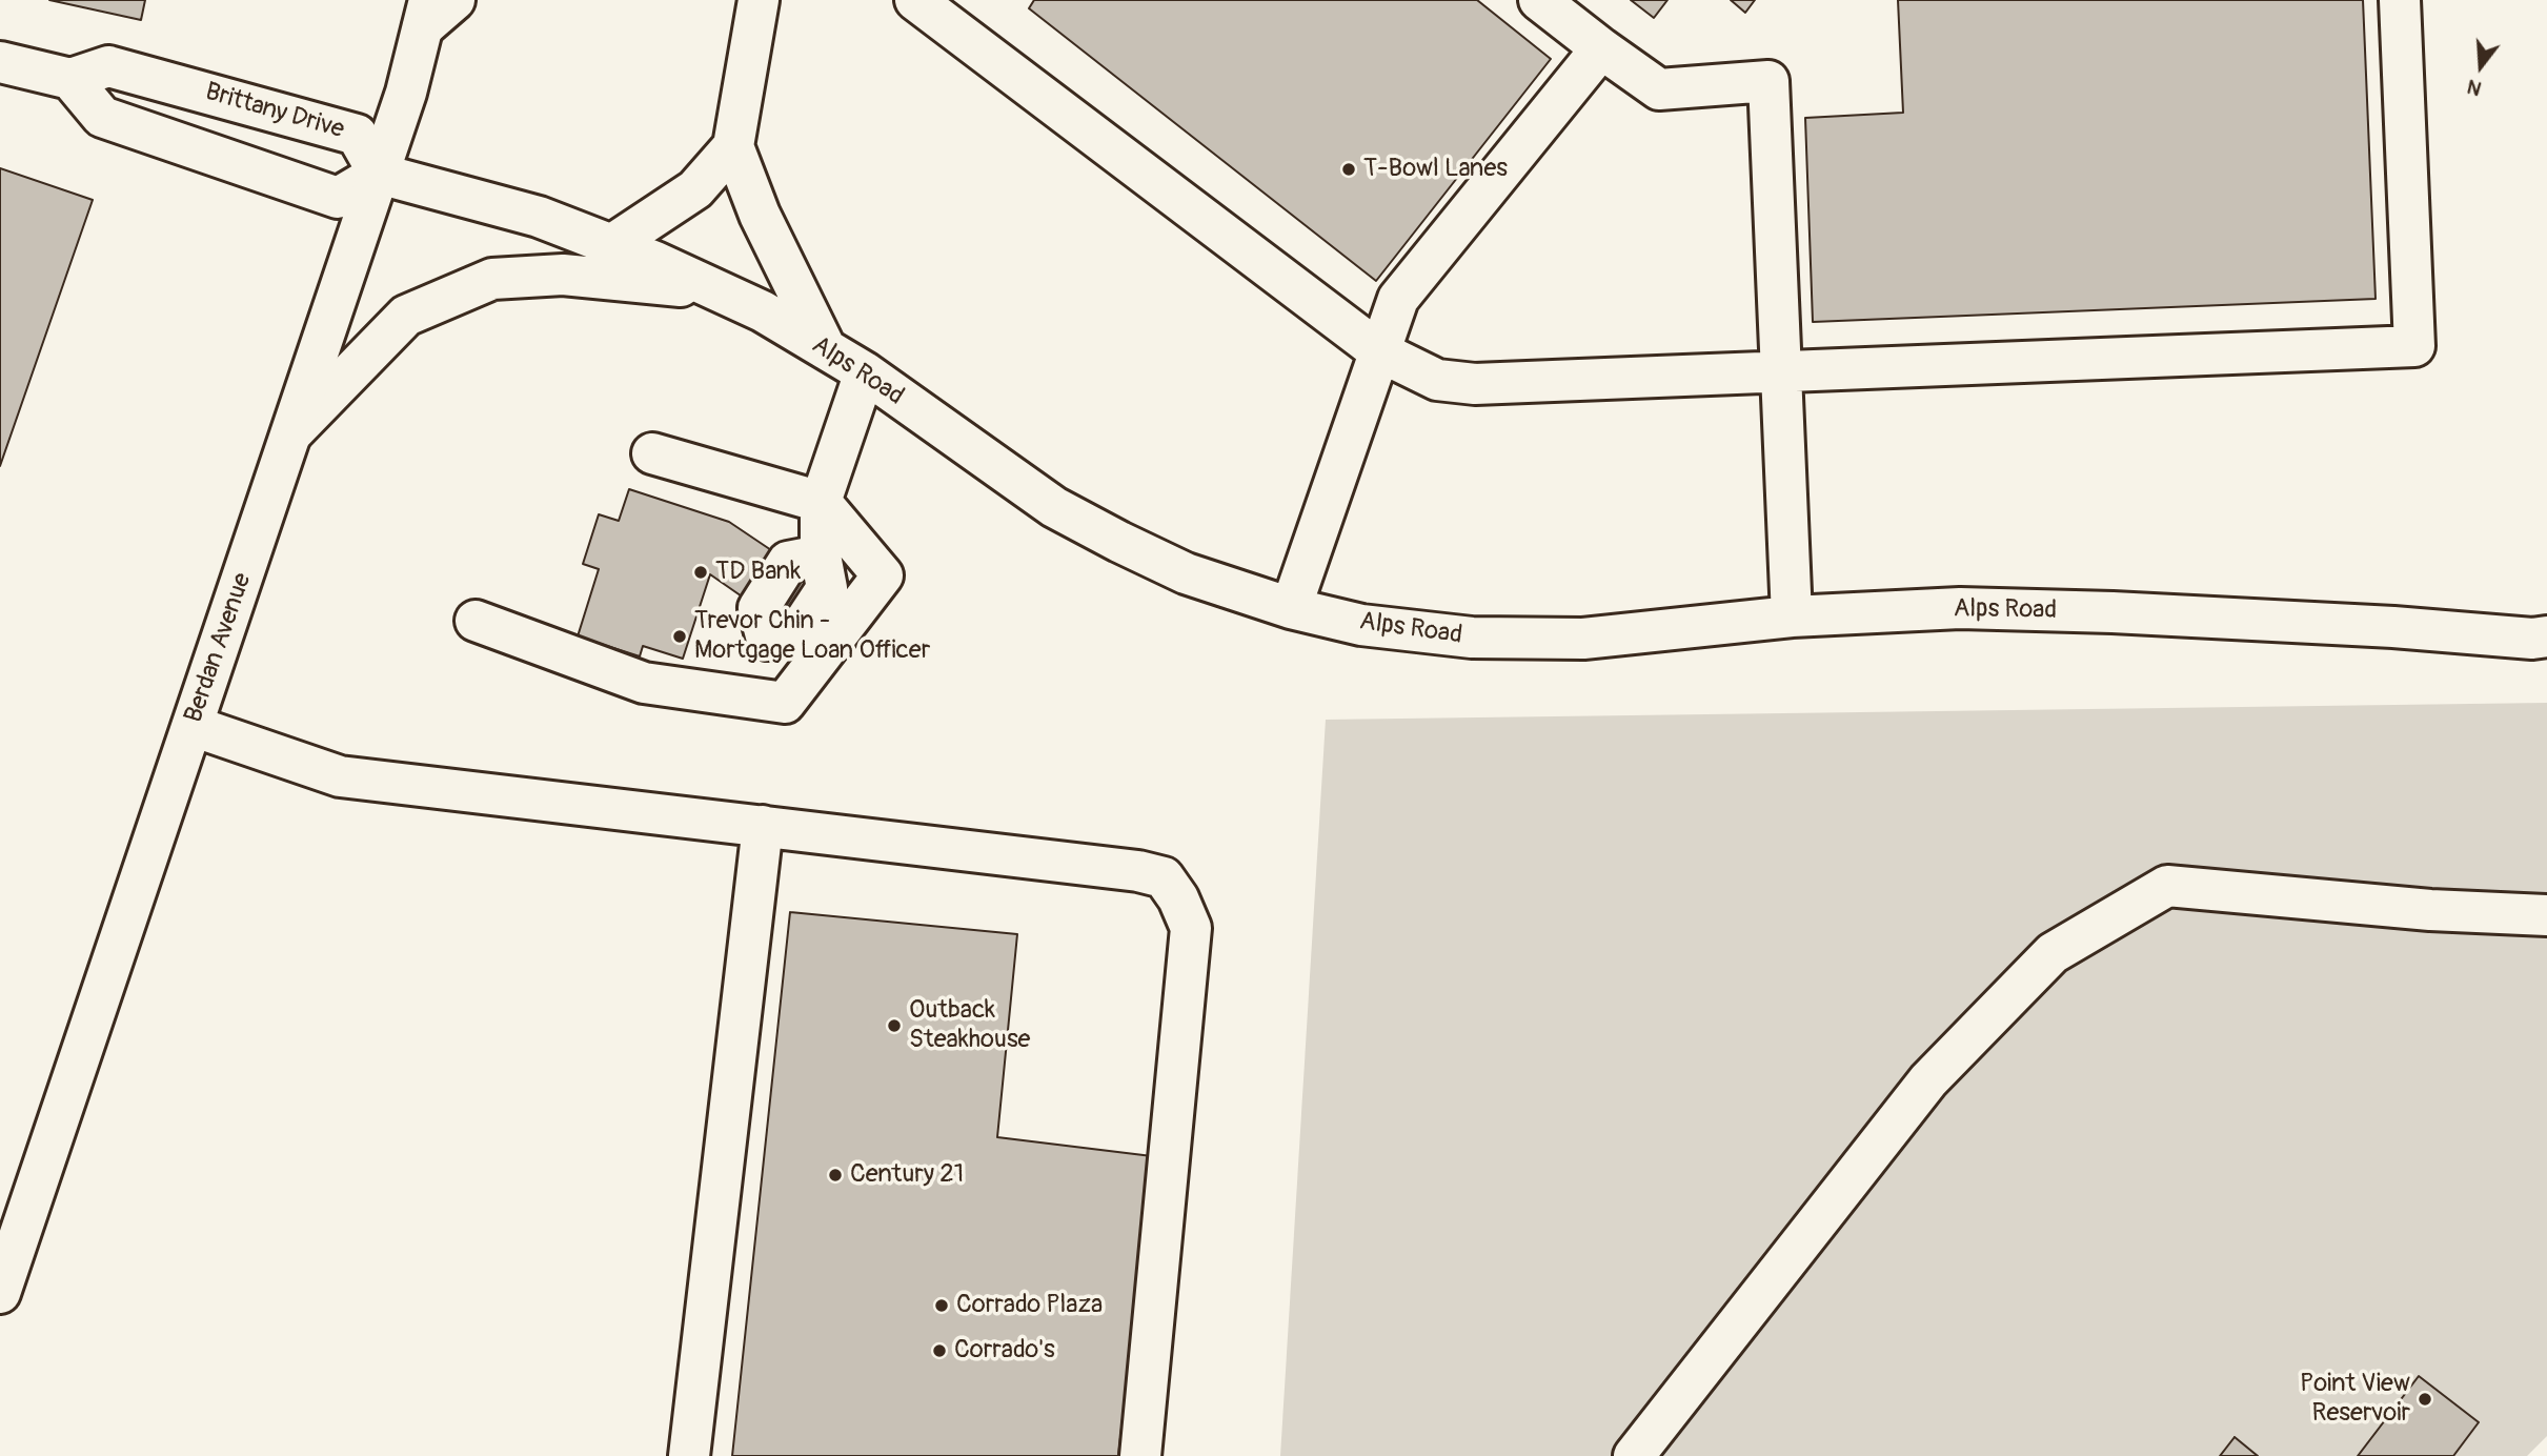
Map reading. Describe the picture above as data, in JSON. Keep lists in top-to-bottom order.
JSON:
{
  "streets": {
    "street": ["Brittany Drive", "Alps Road", "Berdan Avenue"]
  },
  "crossings": [
    ["Brittany Drive", "Alps Road"],
    ["Brittany Drive", "Berdan Avenue"],
    ["Alps Road", "Berdan Avenue"]
  ],
  "places": [
    "T-Bowl Lanes",
    "TD Bank",
    "Trevor Chin - Mortgage Loan Officer",
    "Outback Steakhouse",
    "Century 21",
    "Corrado Plaza",
    "Corrado's",
    "Point View Reservoir"
  ],
  "north": "bottom"
}
